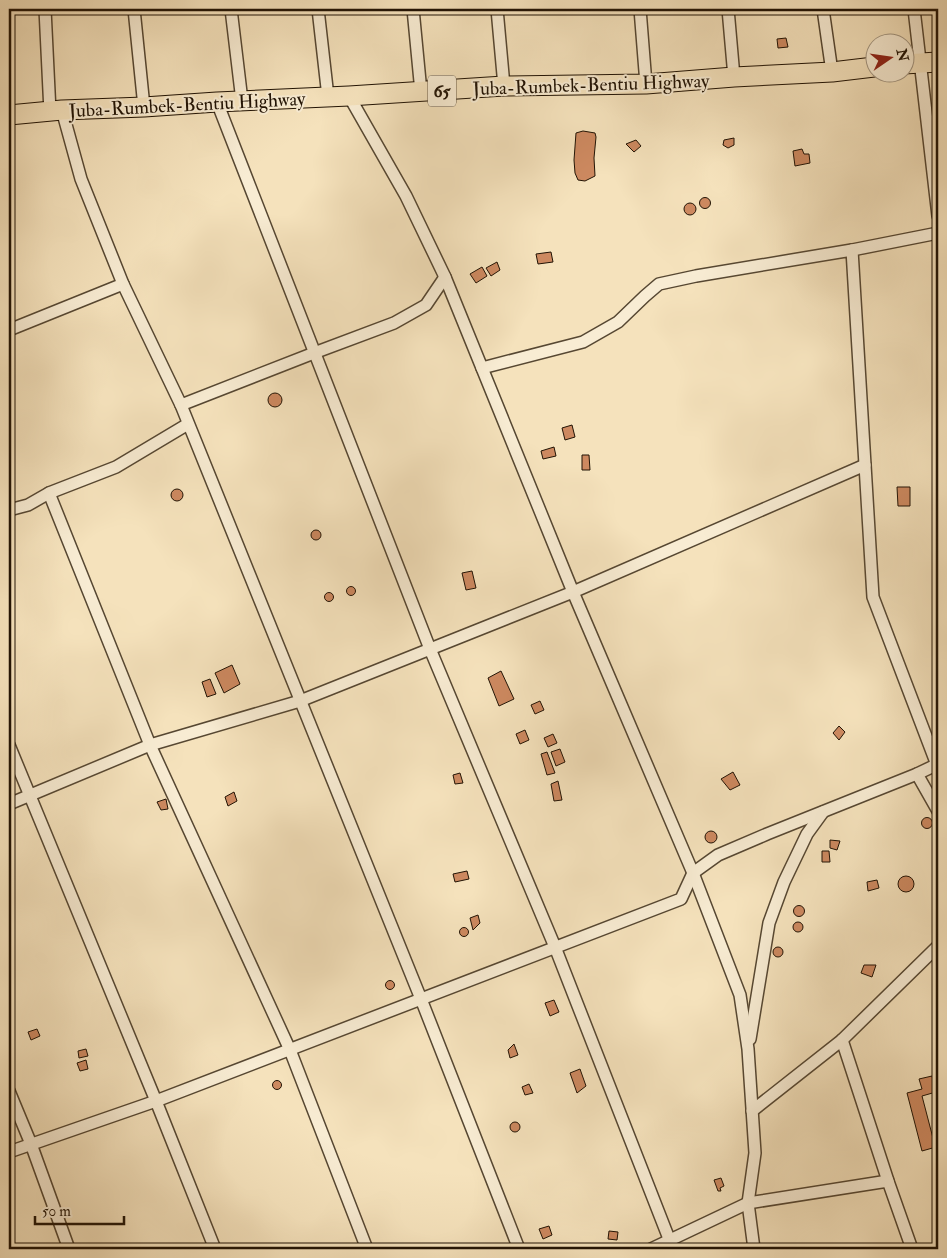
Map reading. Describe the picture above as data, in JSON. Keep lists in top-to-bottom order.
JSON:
{
  "streets": {
    "main road": ["Juba-Rumbek-Bentiu Highway", "65"]
  },
  "scale_bar": "50 m",
  "north": "right"
}
